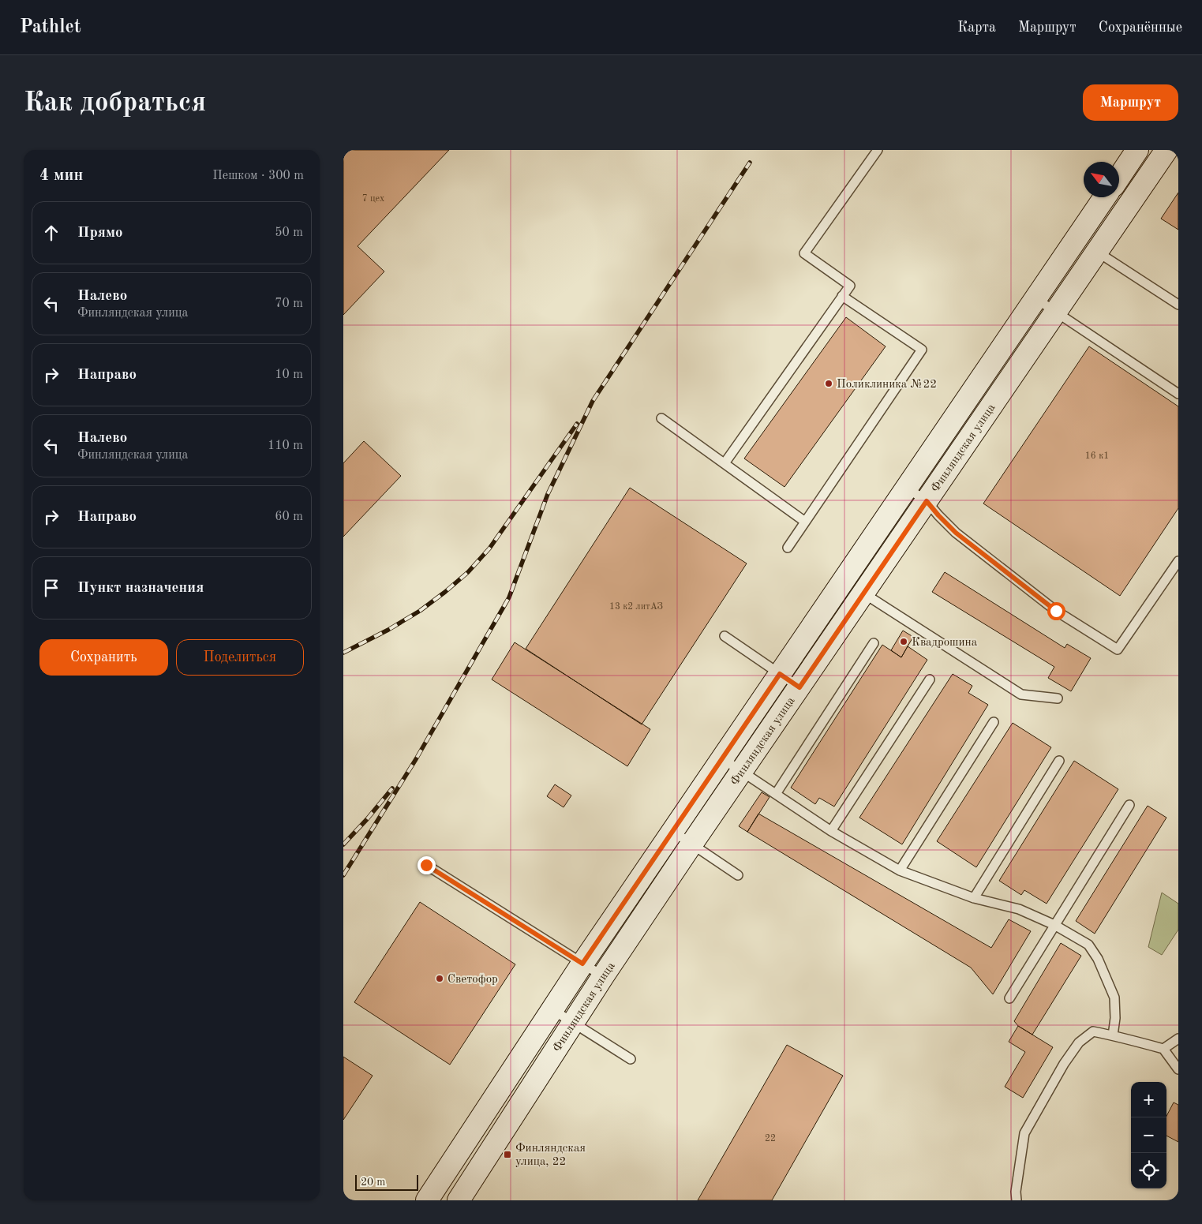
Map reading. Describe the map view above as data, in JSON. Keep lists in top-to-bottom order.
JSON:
{
  "streets": {
    "street": ["Финляндская улица"]
  },
  "places": {
    "other": ["Поликлиника №22", "Квадрошина", "Светофор"],
    "transit": ["Финляндская улица, 22"]
  },
  "house_numbers": [
    "7 цех",
    "16 к1",
    "13 к2 литАЗ",
    "22"
  ],
  "scale_bar": "20 m",
  "north": "top left",
  "page": {
    "header": "Pathlet",
    "nav": ["Карта", "Маршрут", "Сохранённые"],
    "buttons": [
      "Маршрут",
      ["Сохранить", "Поделиться"]
    ],
    "title": "Как добраться",
    "heading": ["4 мин", "Пешком · 300 m"],
    "list": [
      ["Прямо", "50 m"],
      ["Налево", "Финляндская улица", "70 m"],
      ["Направо", "10 m"],
      ["Налево", "Финляндская улица", "110 m"],
      ["Направо", "60 m"],
      "Пункт назначения"
    ],
    "map_buttons": ["+", "−"],
    "scale": "20 m"
  }
}
